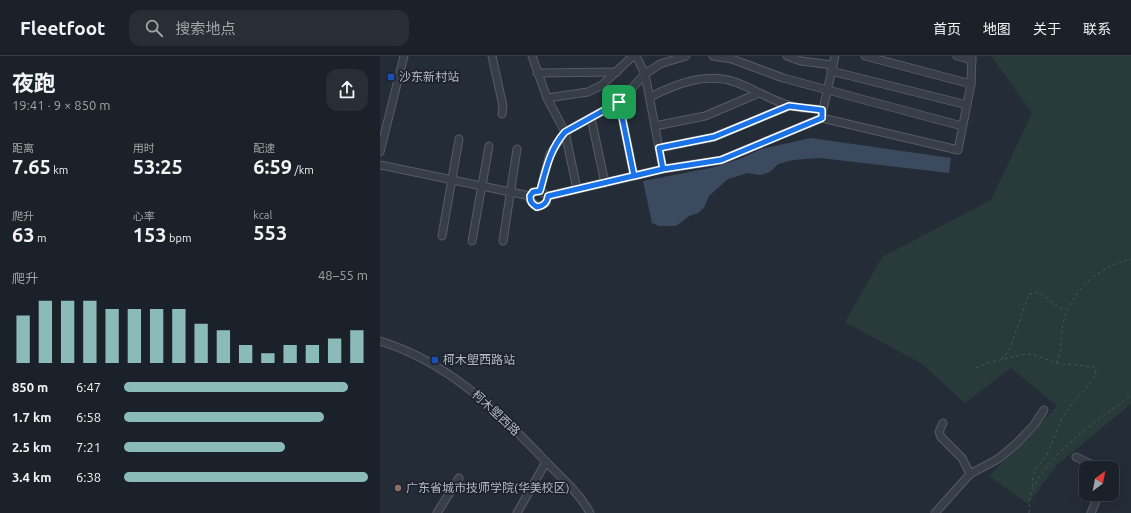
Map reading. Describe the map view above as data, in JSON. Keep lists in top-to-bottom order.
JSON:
{
  "streets": {
    "street": ["柯木塱西路"]
  },
  "places": {
    "transit": ["沙东新村站", "柯木塱西路站"],
    "other": ["广东省城市技师学院(华美校区)"]
  },
  "north": "top right",
  "page": {
    "header": "Fleetfoot",
    "search": "搜索地点",
    "nav": [
      "首页",
      "地图",
      "关于",
      "联系"
    ],
    "heading": ["夜跑", "19:41 · 9 × 850 m"],
    "stats": [
      ["距离", "7.65 km"],
      ["用时", "53:25"],
      ["配速", "6:59 /km"],
      ["爬升", "63 m"],
      ["心率", "153 bpm"],
      ["kcal", "553"]
    ],
    "chart": ["爬升", "48–55 m"],
    "list": [
      {
        "name": "850 m",
        "note": "6:47"
      },
      {
        "name": "1.7 km",
        "note": "6:58"
      },
      {
        "name": "2.5 km",
        "note": "7:21"
      },
      {
        "name": "3.4 km",
        "note": "6:38"
      }
    ]
  }
}
